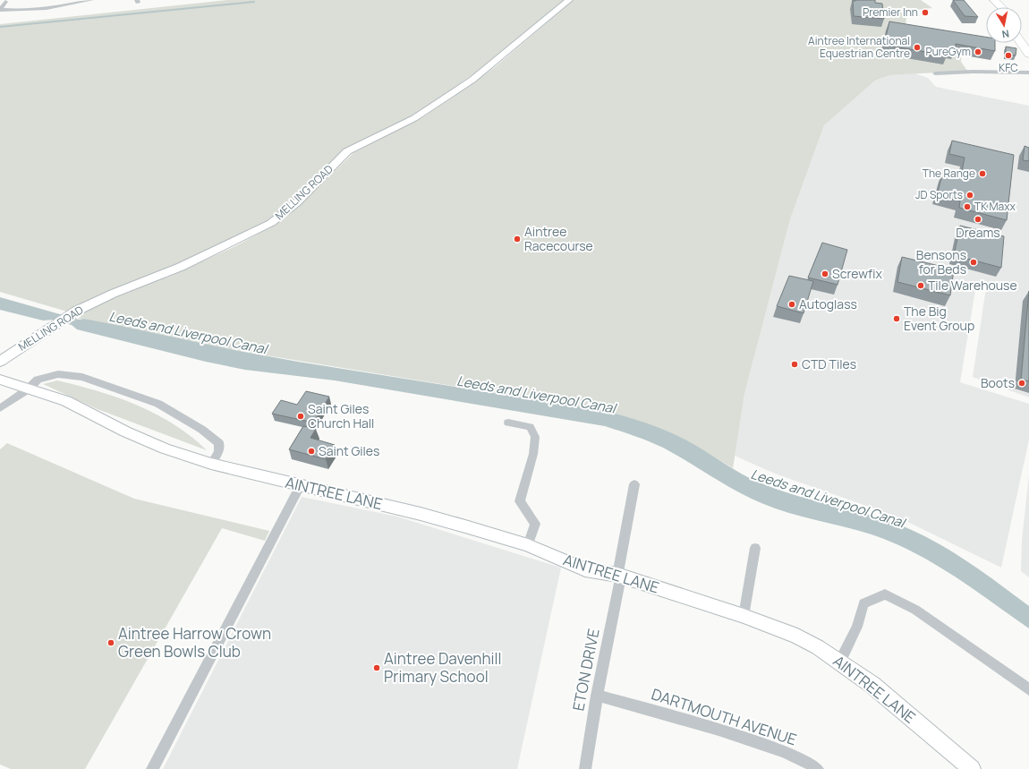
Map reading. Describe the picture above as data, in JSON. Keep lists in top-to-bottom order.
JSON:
{
  "streets": {
    "street": [
      "MELLING ROAD",
      "AINTREE LANE",
      "ETON DRIVE",
      "DARTMOUTH AVENUE"
    ]
  },
  "crossings": [
    ["AINTREE LANE", "ETON DRIVE"],
    ["ETON DRIVE", "DARTMOUTH AVENUE"]
  ],
  "water": ["Leeds and Liverpool Canal"],
  "places": [
    "Premier Inn",
    "Aintree International Equestrian Centre",
    "PureGym",
    "KFC",
    "The Range",
    "JD Sports",
    "TK Maxx",
    "Dreams",
    "Aintree Racecourse",
    "Bensons for Beds",
    "Screwfix",
    "Tile Warehouse",
    "Autoglass",
    "The Big Event Group",
    "CTD Tiles",
    "Boots",
    "Saint Giles Church Hall",
    "Saint Giles",
    "Aintree Harrow Crown Green Bowls Club",
    "Aintree Davenhill Primary School"
  ],
  "north": "bottom"
}
